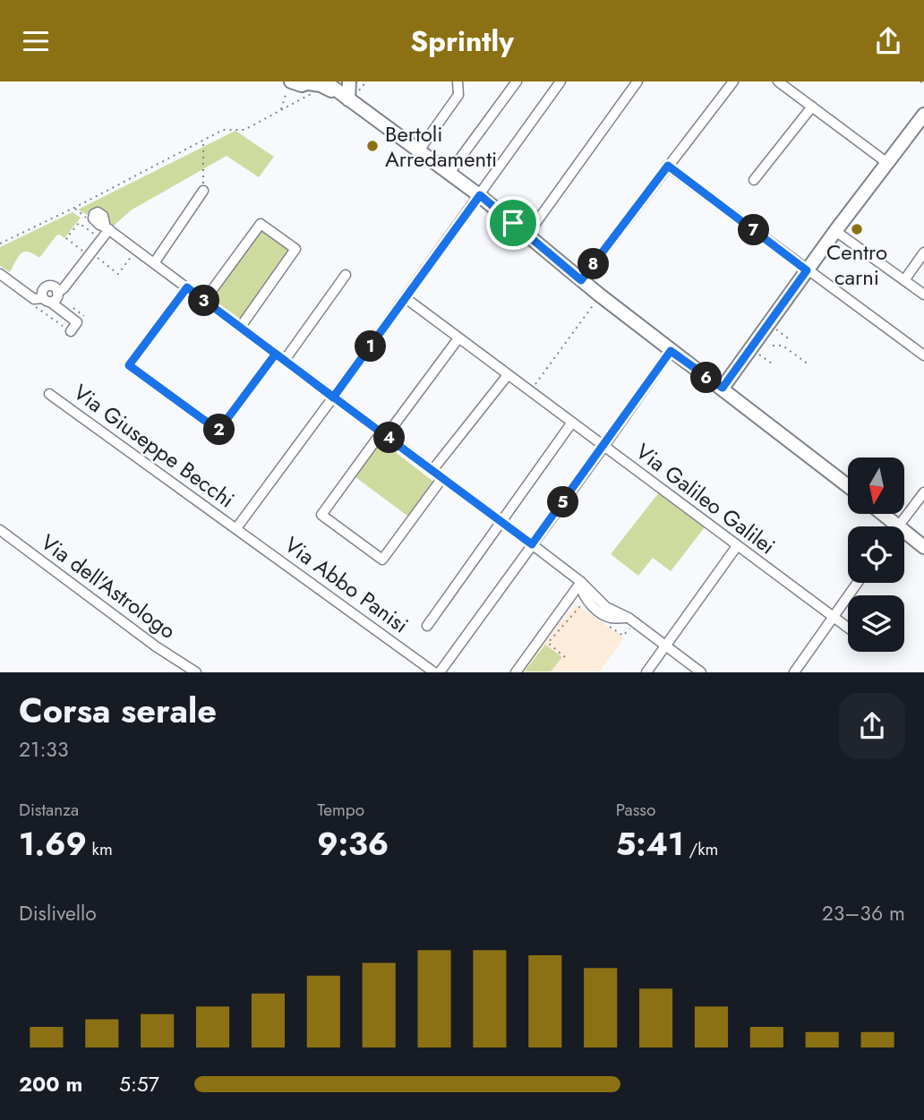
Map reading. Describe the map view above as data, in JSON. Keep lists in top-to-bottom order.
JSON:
{
  "streets": {
    "street": [
      "Via Giuseppe Becchi",
      "Via Galileo Galilei",
      "Via Abbo Panisi",
      "Via dell'Astrologo"
    ]
  },
  "crossings": [
    ["Via Giuseppe Becchi", "Via Abbo Panisi"]
  ],
  "places": ["Bertoli Arredamenti", "Centro carni"],
  "north": "bottom",
  "page": {
    "header": "Sprintly",
    "pins": [
      "7",
      "8",
      "3",
      "1",
      "6",
      "2",
      "4",
      "5"
    ],
    "heading": ["Corsa serale", "21:33"],
    "stats": [
      ["Distanza", "1.69 km"],
      ["Tempo", "9:36"],
      ["Passo", "5:41 /km"]
    ],
    "chart": ["Dislivello", "23–36 m"],
    "list": [
      {
        "name": "200 m",
        "note": "5:57"
      }
    ]
  }
}
